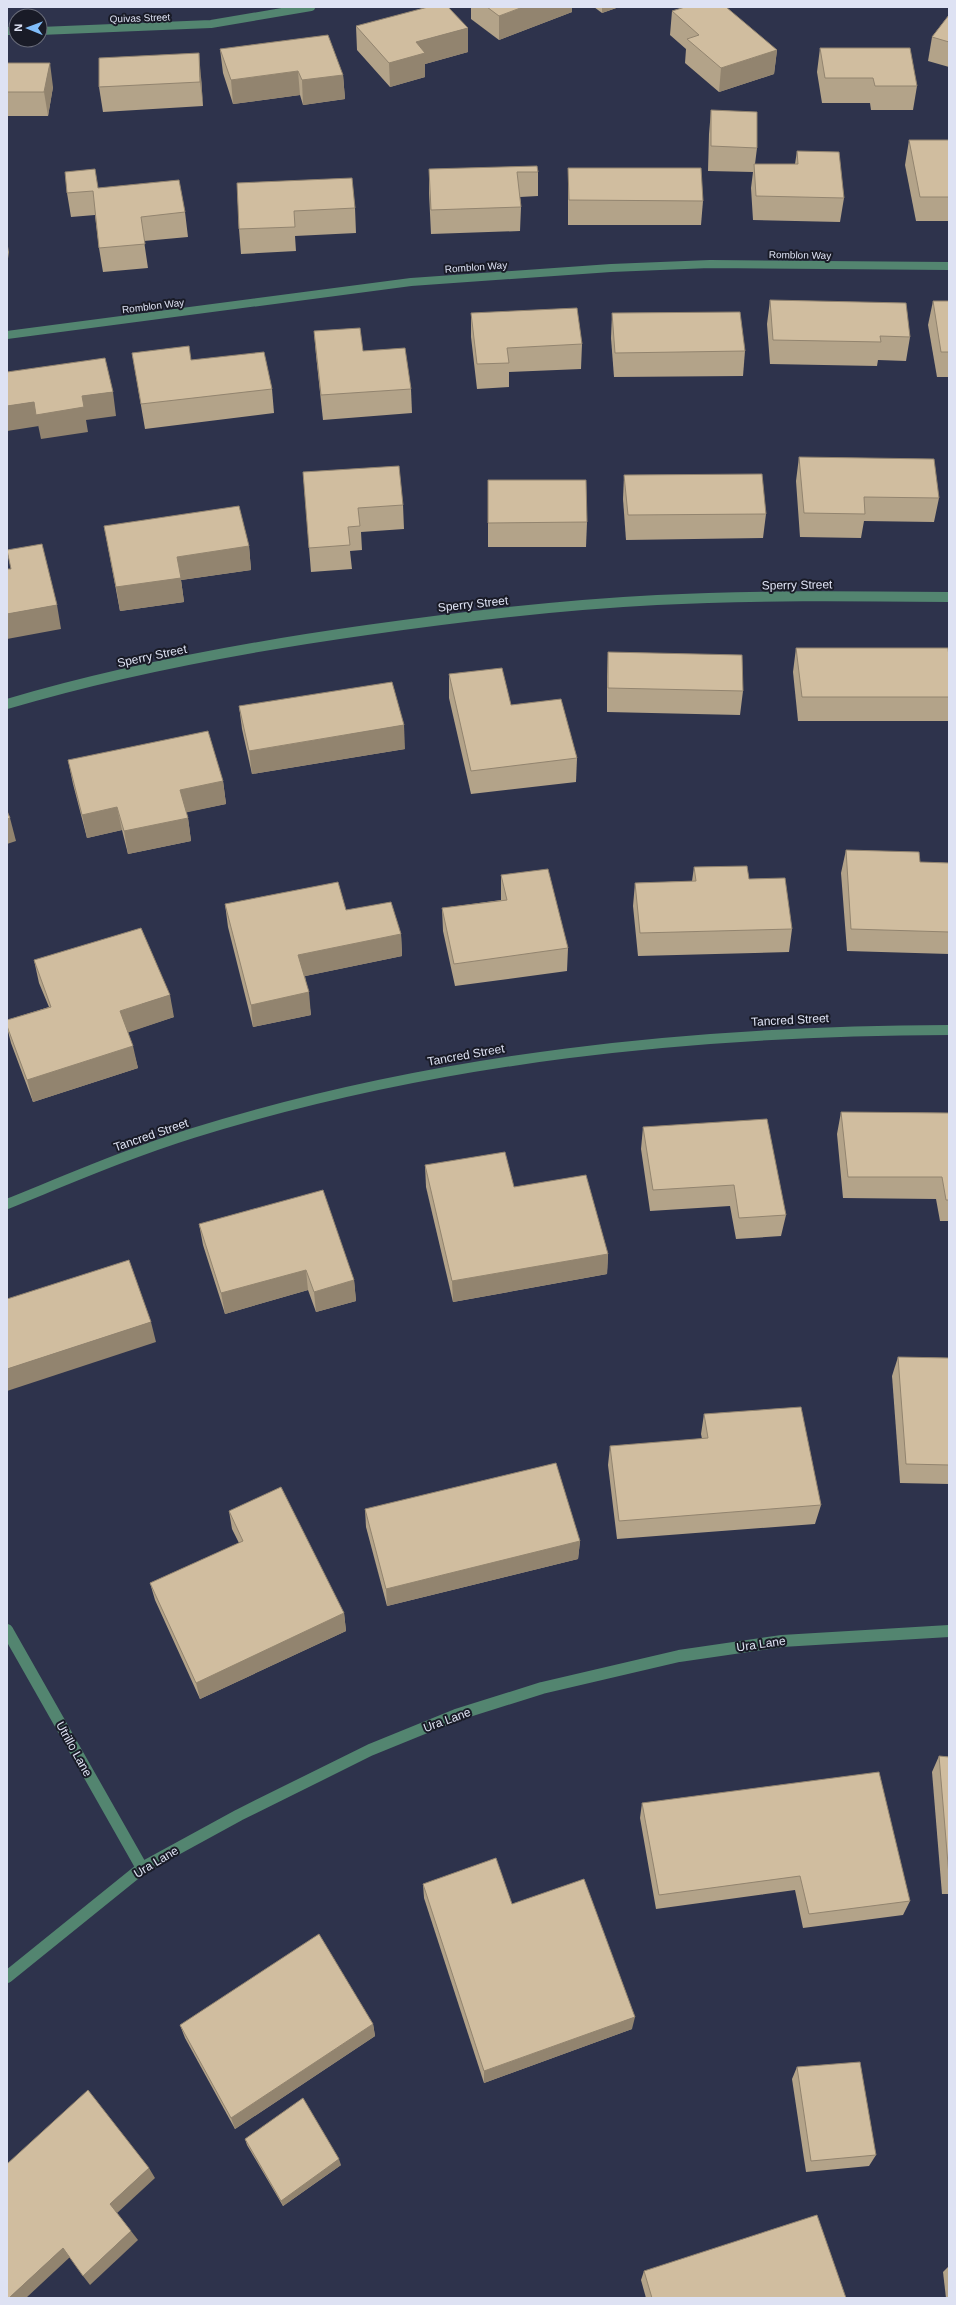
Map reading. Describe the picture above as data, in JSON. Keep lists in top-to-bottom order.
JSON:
{
  "streets": {
    "street": [
      "Quivas Street",
      "Romblon Way",
      "Sperry Street",
      "Tancred Street",
      "Ura Lane",
      "Utrillo Lane"
    ]
  },
  "crossings": [
    ["Ura Lane", "Utrillo Lane"]
  ],
  "north": "left"
}
